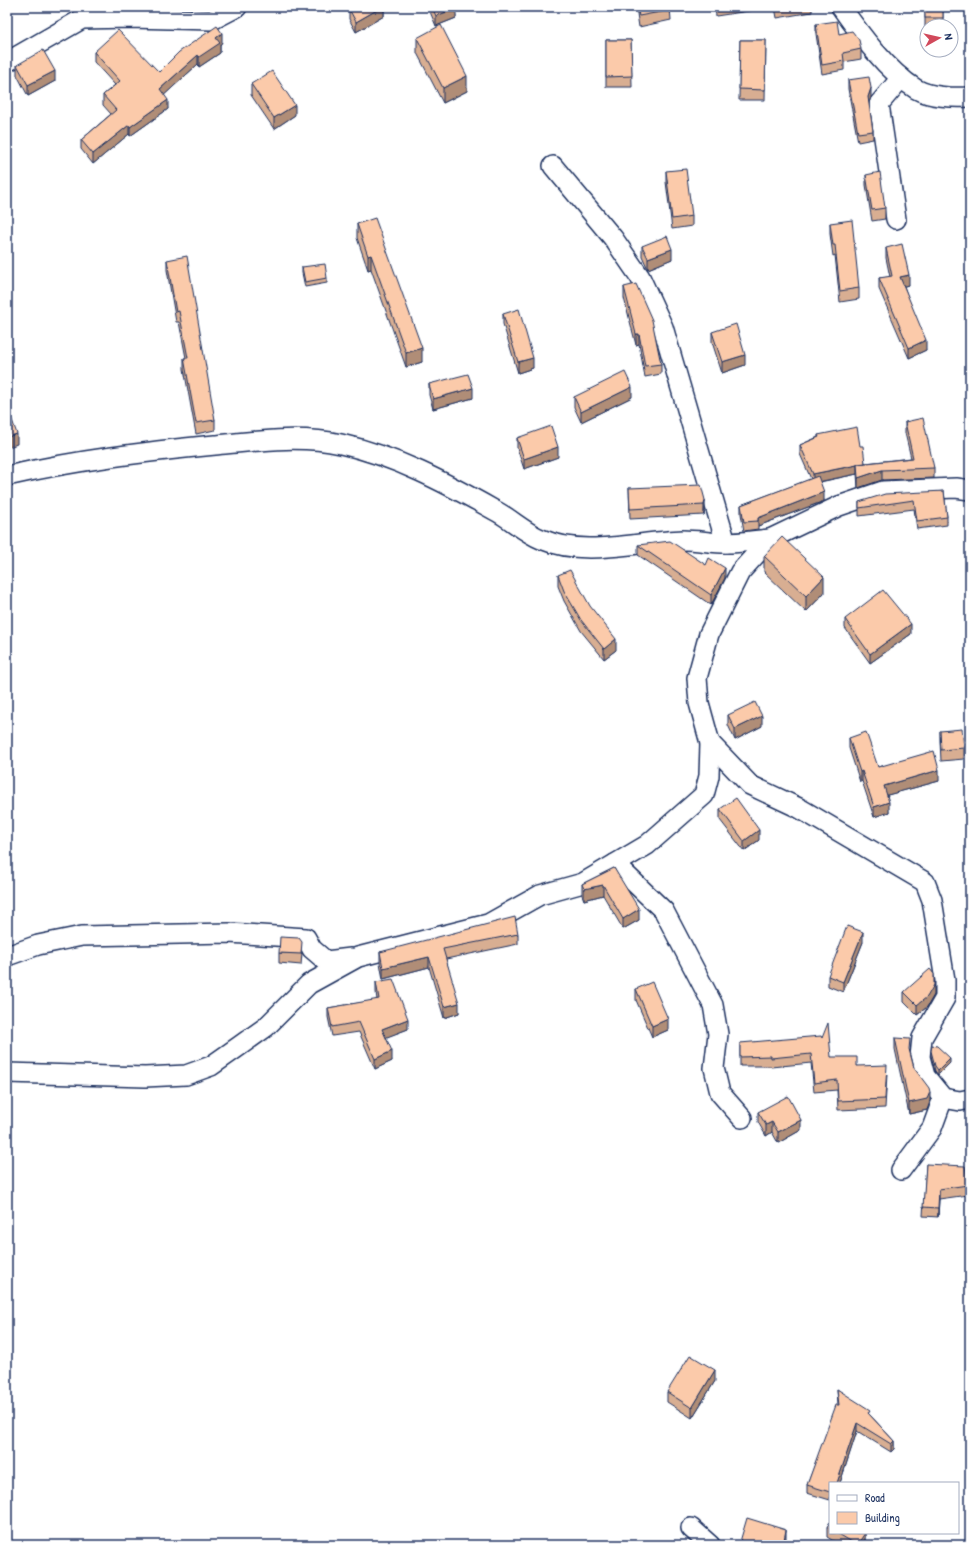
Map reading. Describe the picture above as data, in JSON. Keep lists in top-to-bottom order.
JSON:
{
  "legend": ["Road", "Building"],
  "north": "right"
}
